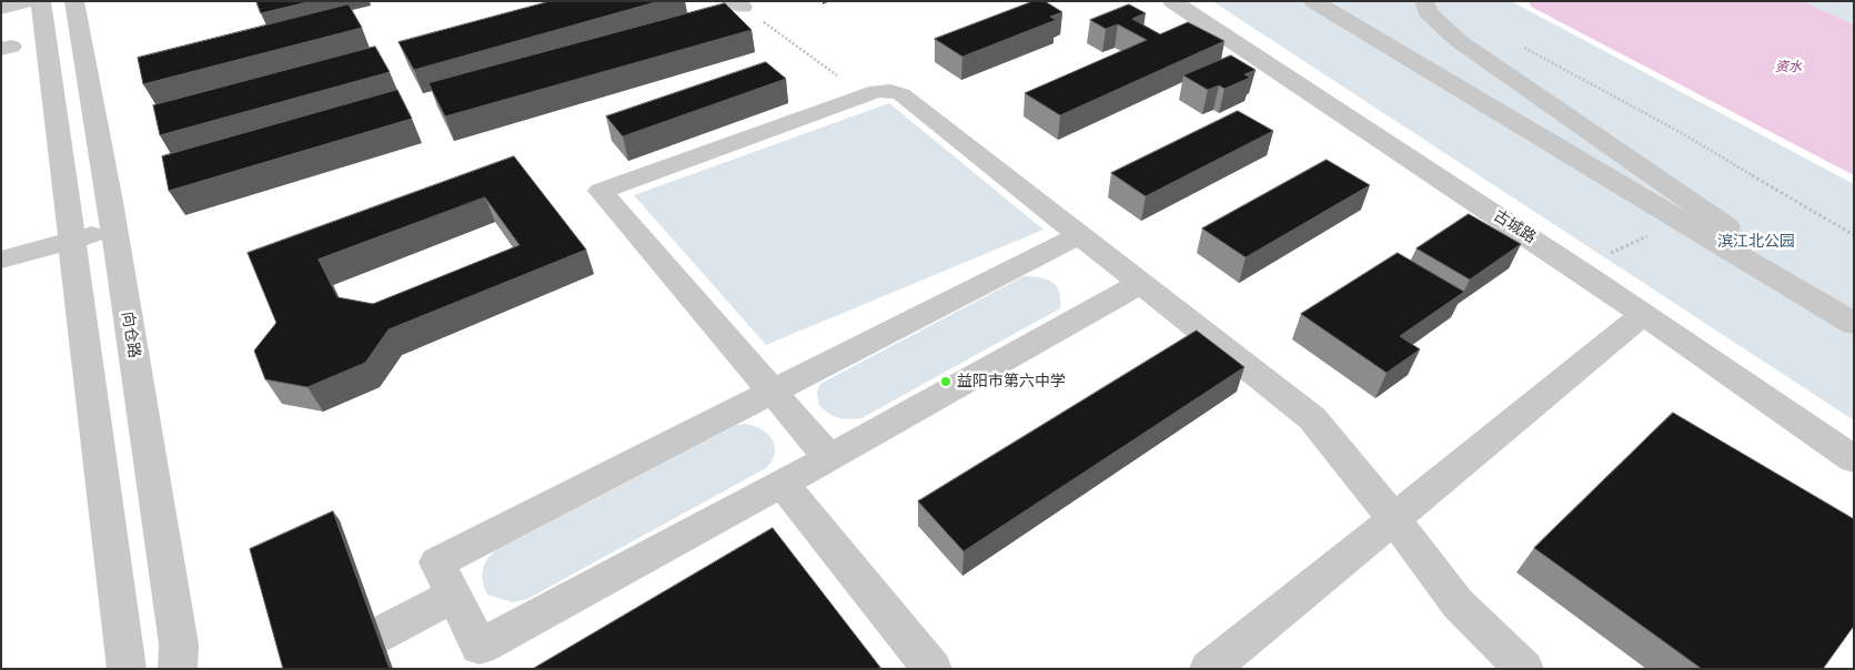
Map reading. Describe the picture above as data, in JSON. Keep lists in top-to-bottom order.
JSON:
{
  "streets": {
    "street": ["古城路", "向仓路"]
  },
  "water": ["资水"],
  "parks": ["滨江北公园"],
  "places": ["益阳市第六中学"]
}
